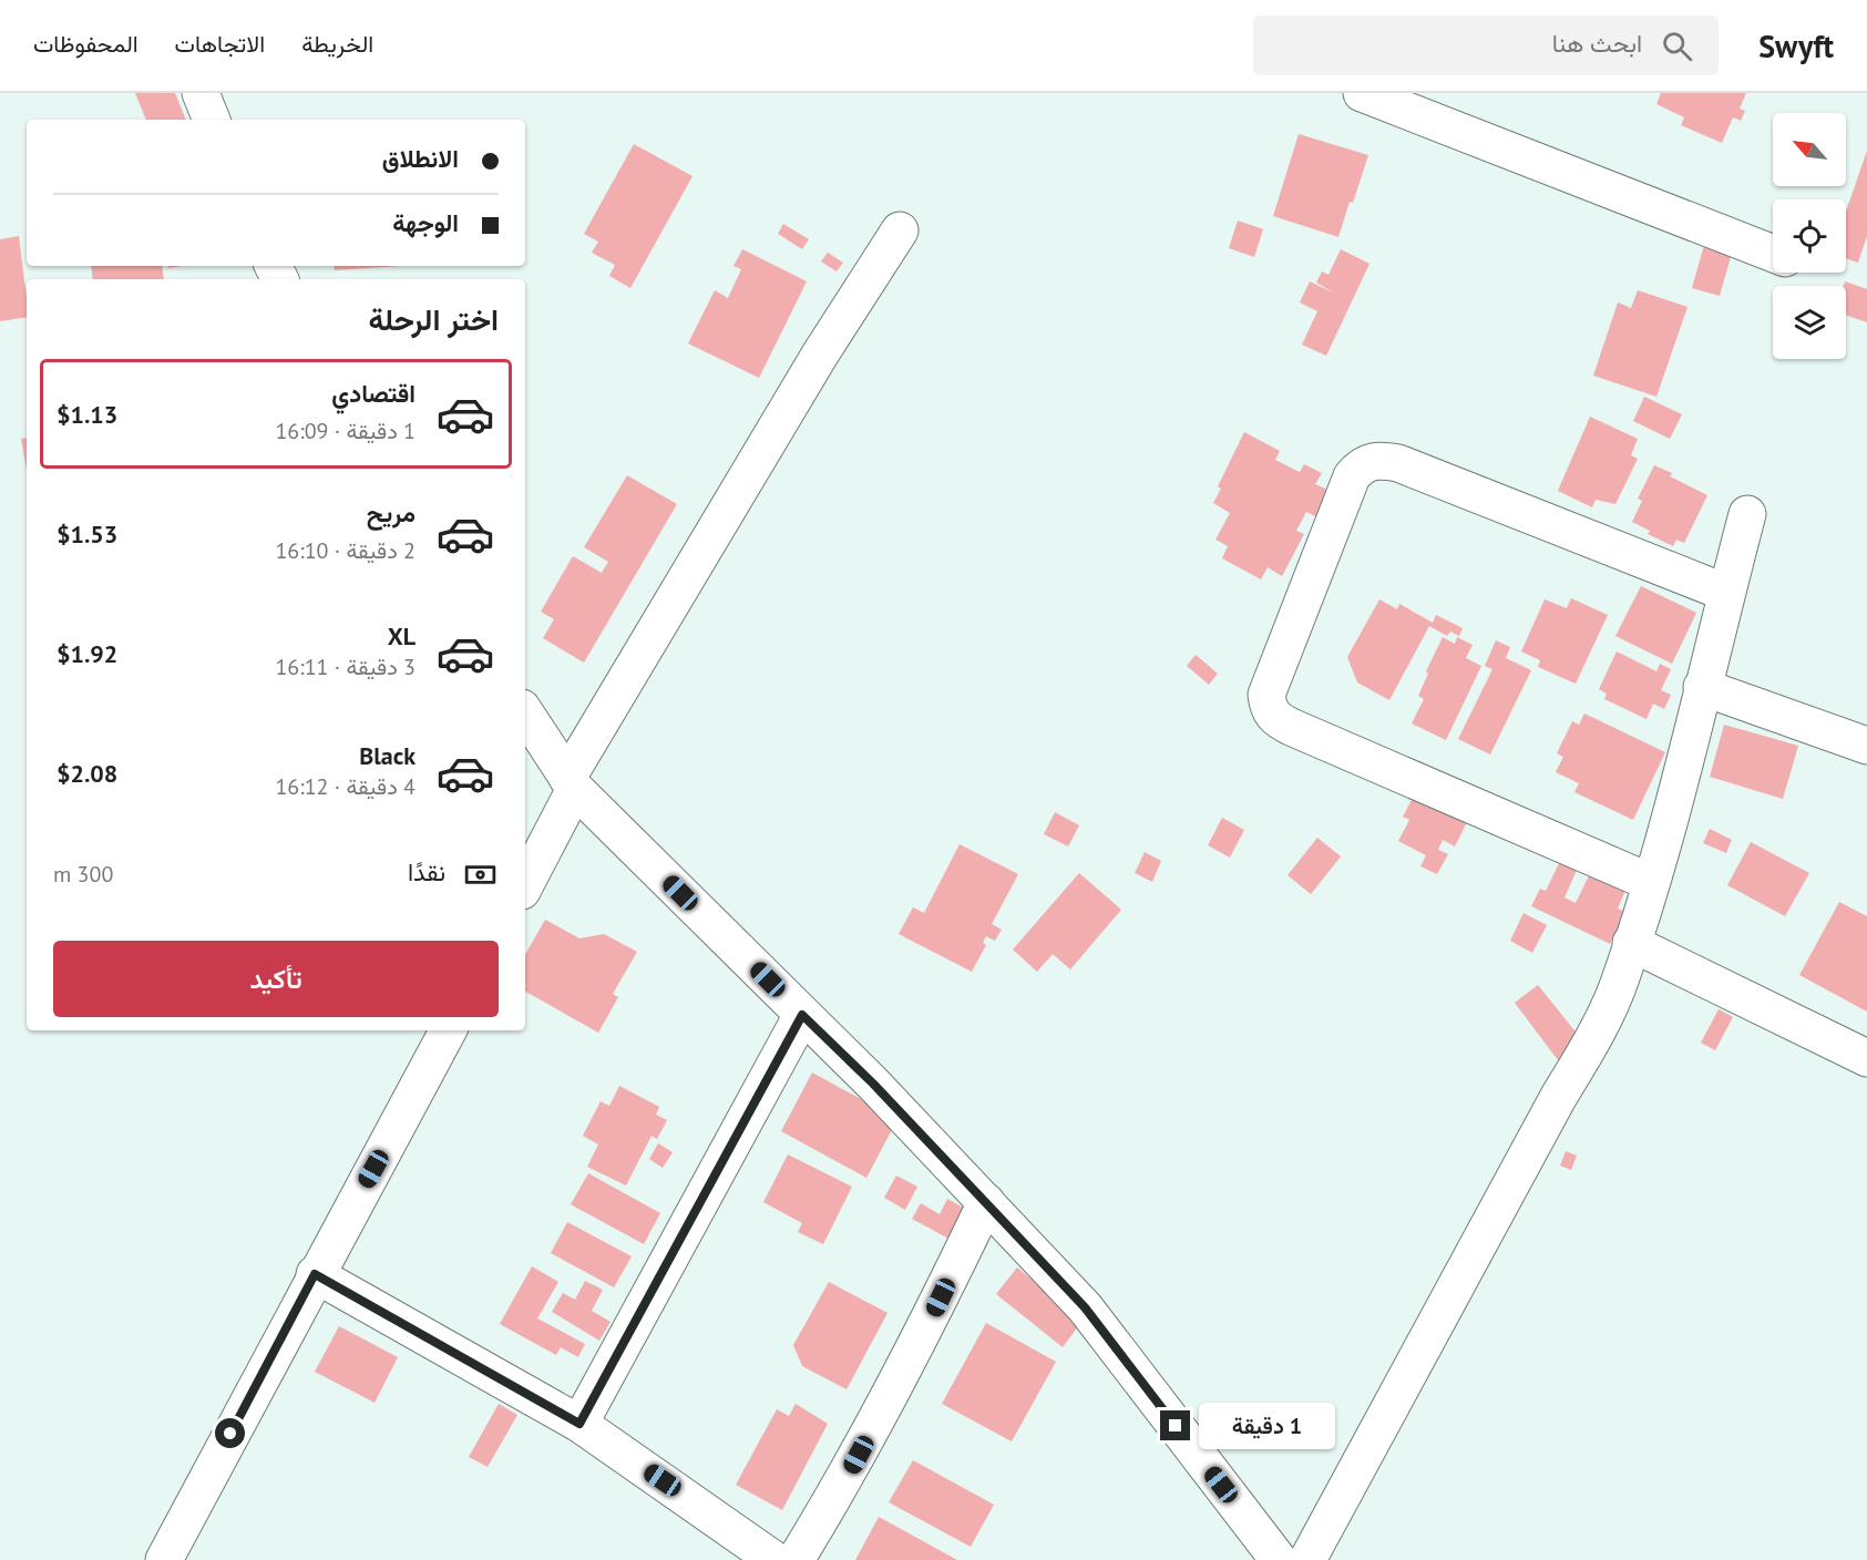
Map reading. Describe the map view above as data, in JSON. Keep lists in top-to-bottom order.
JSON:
{
  "north": "top left",
  "page": {
    "header": "Swyft",
    "search": "ابحث هنا",
    "nav": ["الخريطة", "الاتجاهات", "المحفوظات"],
    "banner": ["الانطلاق", "الوجهة"],
    "heading": "اختر الرحلة",
    "list": [
      {
        "name": "اقتصادي",
        "note": "1 دقيقة · 16:09",
        "value": "$1.13"
      },
      {
        "name": "مريح",
        "note": "2 دقيقة · 16:10",
        "value": "$1.53"
      },
      {
        "name": "XL",
        "note": "3 دقيقة · 16:11",
        "value": "$1.92"
      },
      {
        "name": "Black",
        "note": "4 دقيقة · 16:12",
        "value": "$2.08"
      }
    ],
    "pay": ["نقدًا", "300 m"],
    "buttons": "تأكيد",
    "bubble": "1 دقيقة"
  }
}
